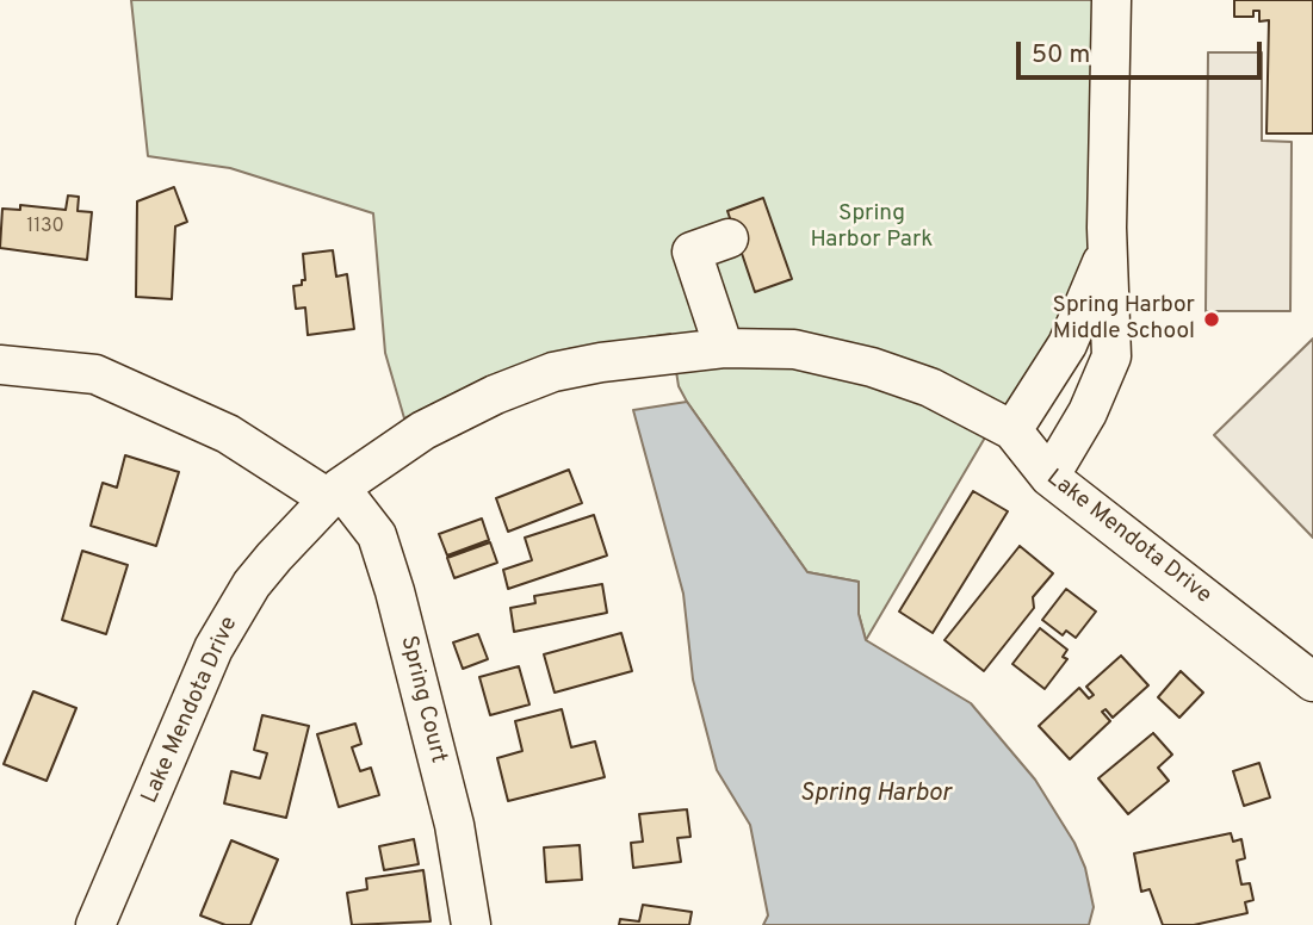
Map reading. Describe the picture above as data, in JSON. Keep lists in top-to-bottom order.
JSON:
{
  "streets": {
    "street": ["Lake Mendota Drive", "Spring Court"]
  },
  "crossings": [
    ["Lake Mendota Drive", "Spring Court"]
  ],
  "water": ["Spring Harbor"],
  "parks": ["Spring Harbor Park"],
  "places": ["Spring Harbor Middle School"],
  "house_numbers": ["1130"],
  "scale_bar": "50 m"
}
